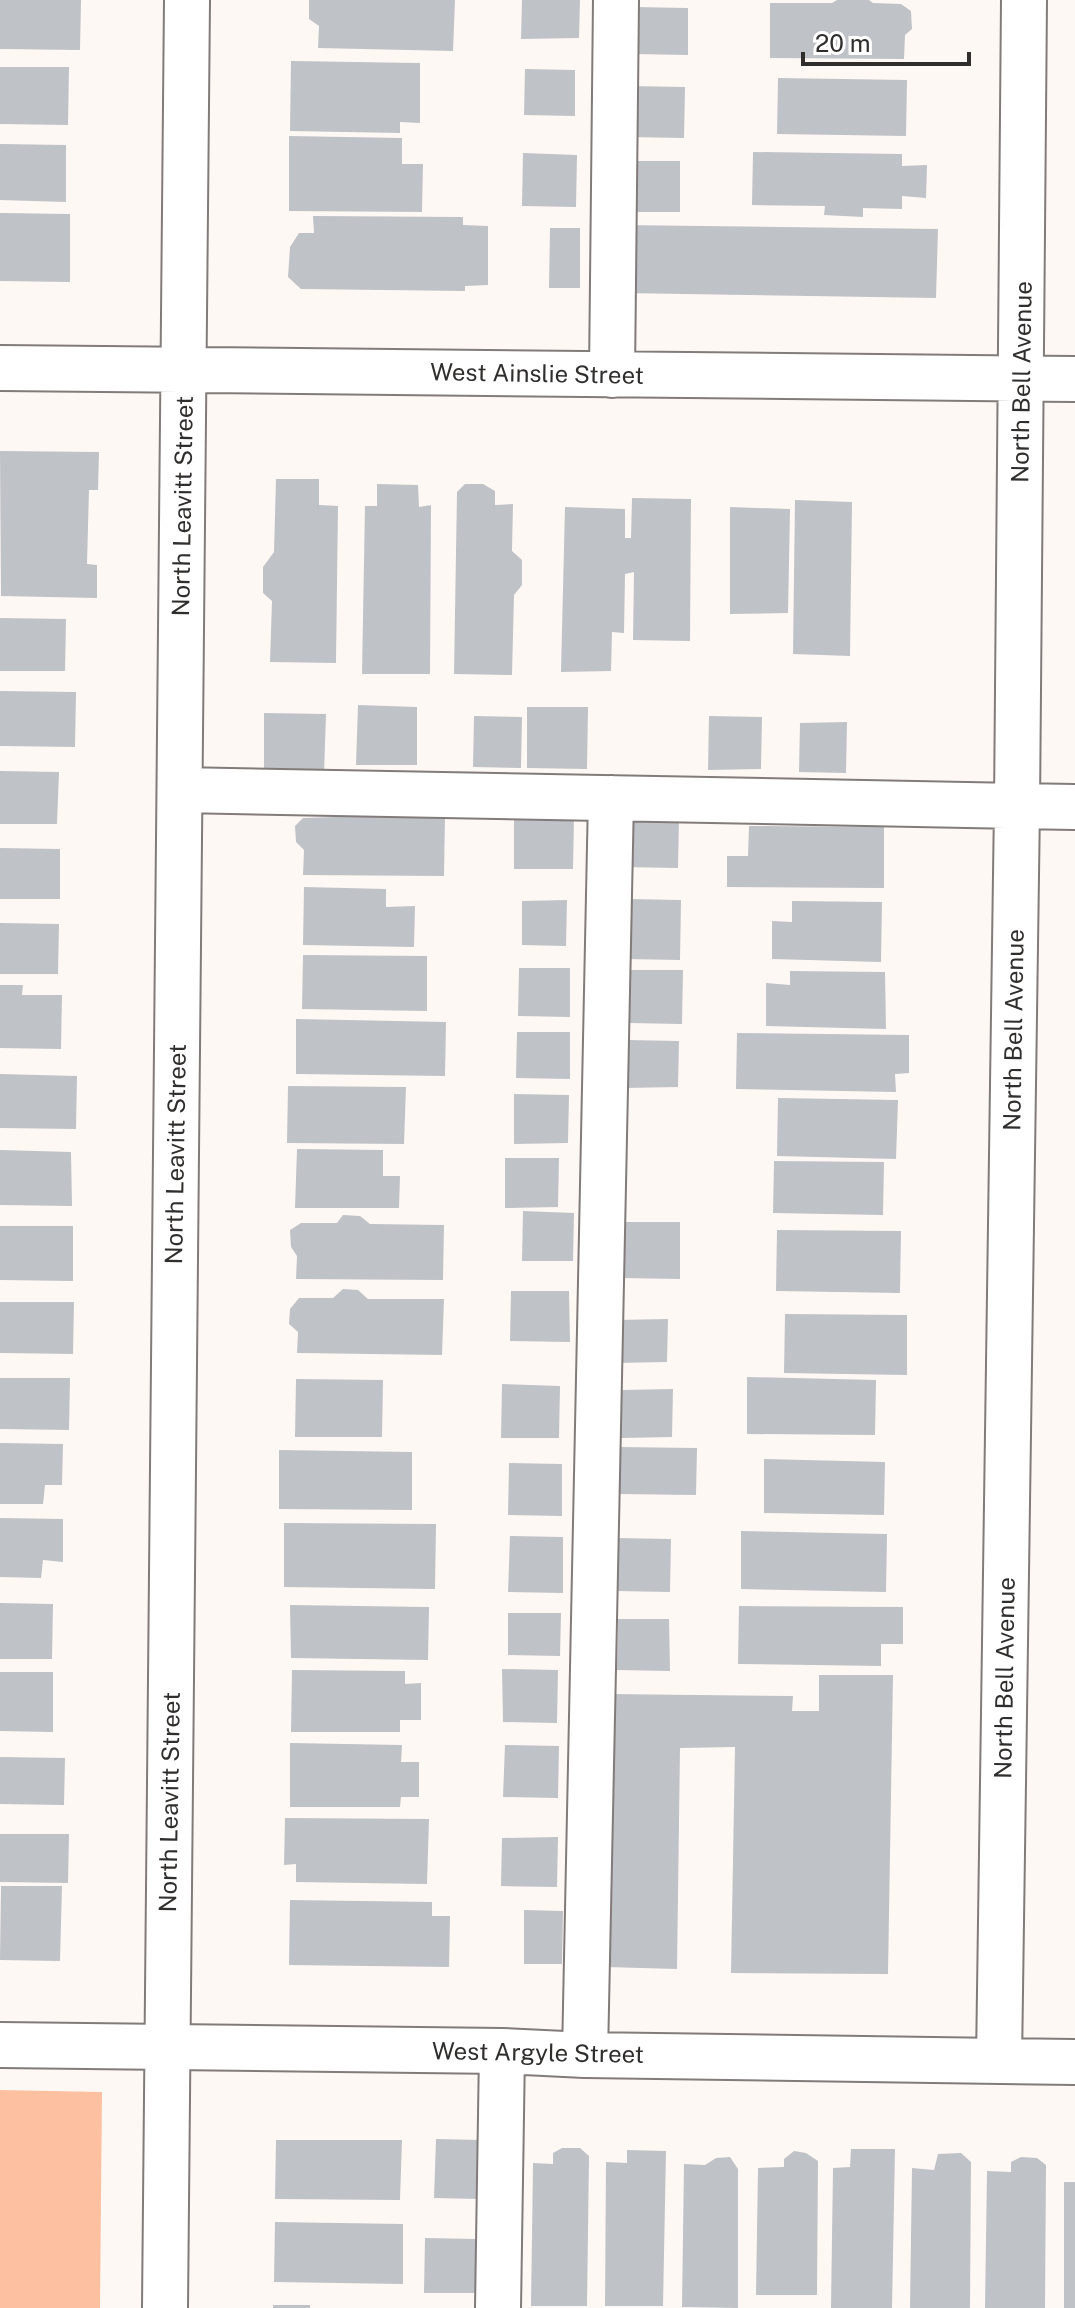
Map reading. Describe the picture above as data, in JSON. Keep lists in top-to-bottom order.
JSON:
{
  "streets": {
    "street": [
      "West Ainslie Street",
      "North Bell Avenue",
      "North Leavitt Street",
      "West Argyle Street"
    ]
  },
  "crossings": [
    ["West Ainslie Street", "North Bell Avenue"],
    ["West Ainslie Street", "North Leavitt Street"],
    ["North Bell Avenue", "West Argyle Street"],
    ["North Leavitt Street", "West Argyle Street"]
  ],
  "scale_bar": "20 m"
}
